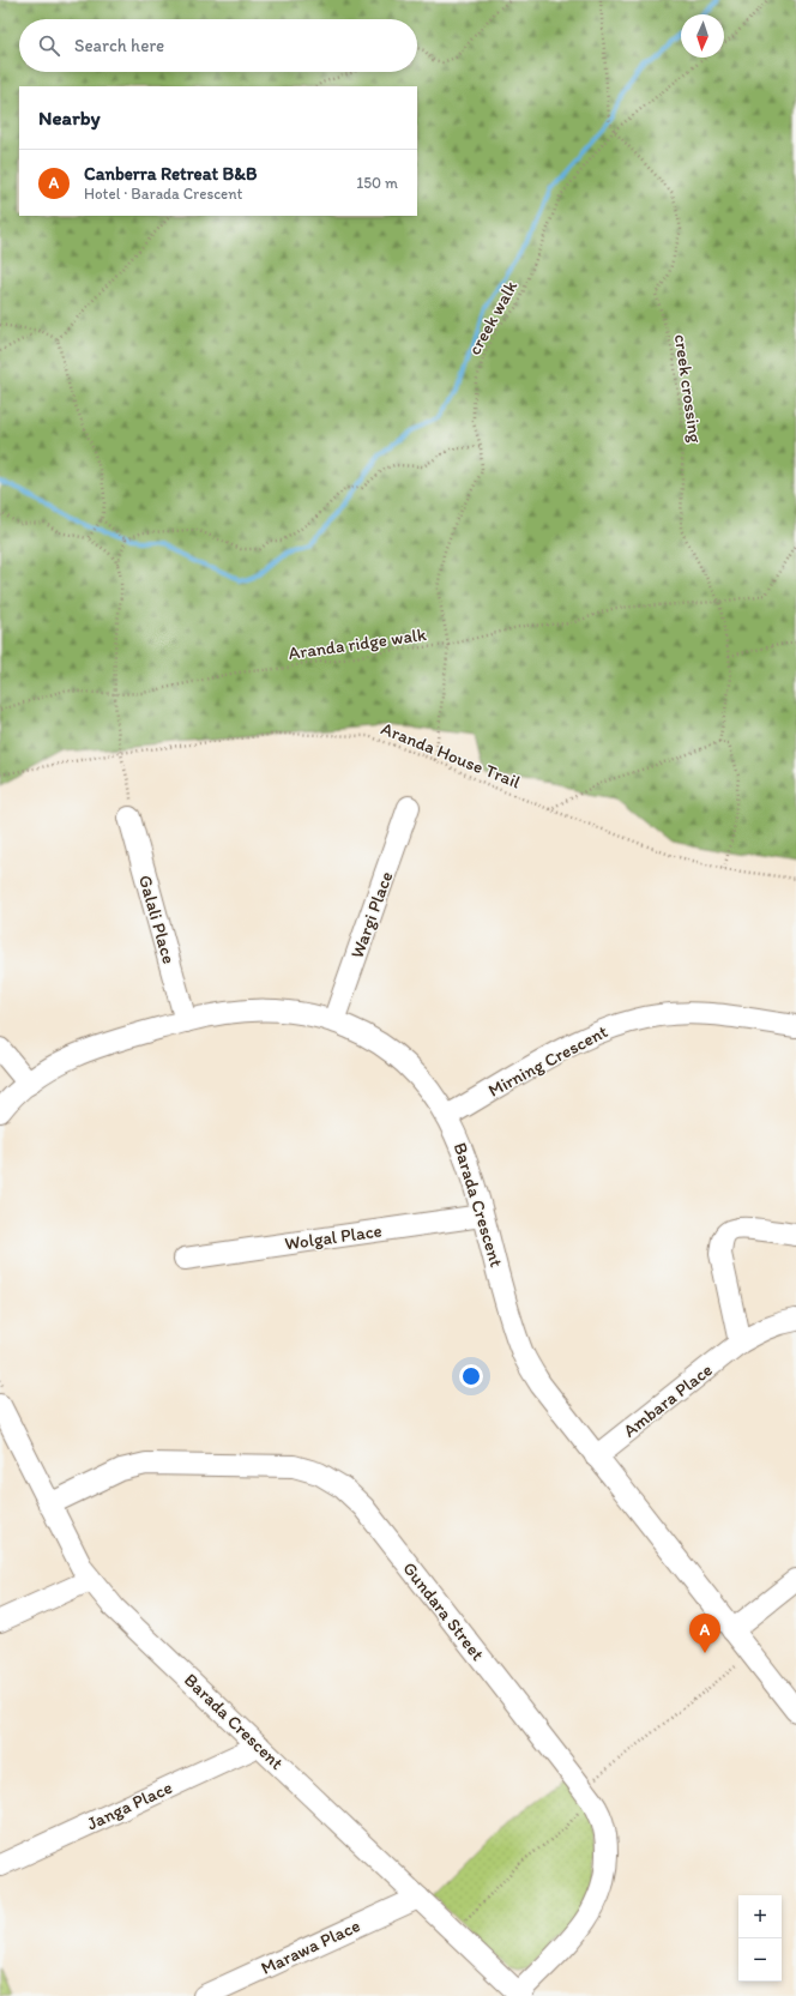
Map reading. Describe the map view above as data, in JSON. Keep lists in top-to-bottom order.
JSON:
{
  "streets": {
    "street": [
      "Wargi Place",
      "Galali Place",
      "Mirning Crescent",
      "Barada Crescent",
      "Wolgal Place",
      "Ambara Place",
      "Gundara Street",
      "Janga Place",
      "Marawa Place"
    ],
    "path": [
      "creek walk",
      "creek crossing",
      "Aranda ridge walk",
      "Aranda House Trail"
    ]
  },
  "crossings": [
    ["creek walk", "creek crossing"],
    ["creek walk", "Aranda ridge walk"],
    ["creek walk", "Aranda House Trail"],
    ["creek crossing", "Aranda ridge walk"],
    ["Wargi Place", "Barada Crescent"],
    ["Galali Place", "Barada Crescent"],
    ["Mirning Crescent", "Barada Crescent"],
    ["Barada Crescent", "Wolgal Place"],
    ["Barada Crescent", "Ambara Place"],
    ["Barada Crescent", "Gundara Street"],
    ["Barada Crescent", "Janga Place"],
    ["Barada Crescent", "Marawa Place"]
  ],
  "north": "bottom",
  "page": {
    "search": "Search here",
    "heading": "Nearby",
    "list": [
      {
        "mark": "A",
        "name": "Canberra Retreat B&B",
        "note": "Hotel · Barada Crescent",
        "value": "150 m"
      }
    ],
    "pins": "A",
    "map_buttons": ["+", "−"]
  }
}
